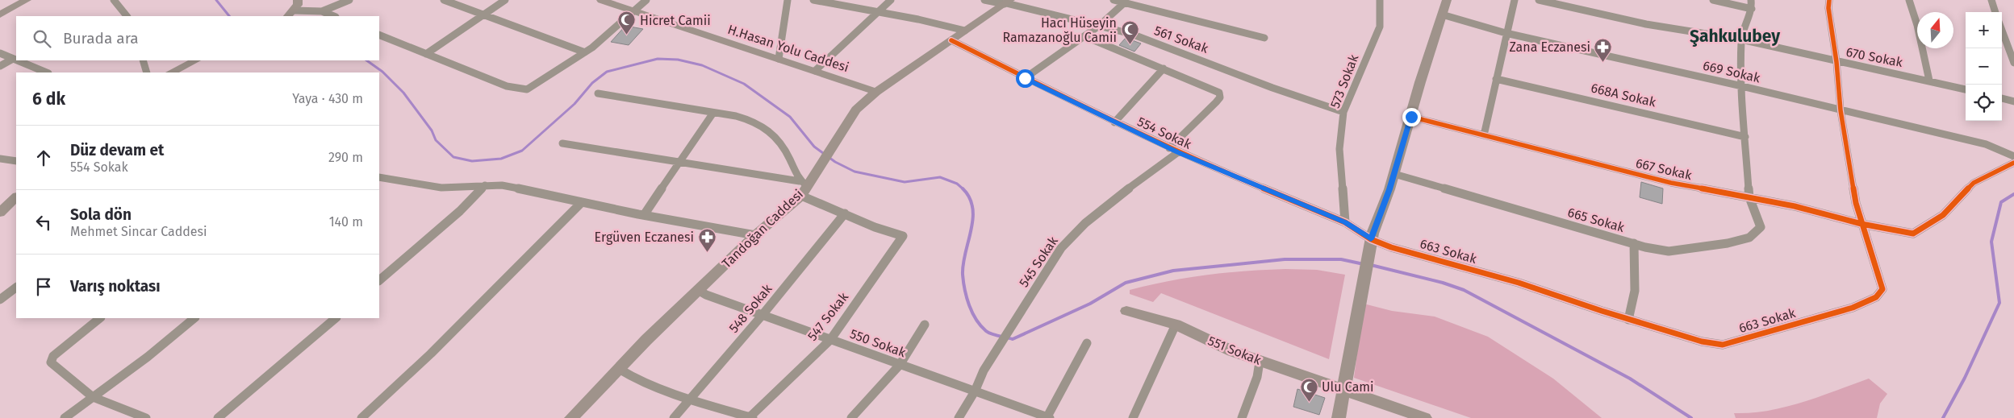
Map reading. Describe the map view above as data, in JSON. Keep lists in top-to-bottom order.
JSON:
{
  "streets": {
    "street": [
      "561 Sokak",
      "H.Hasan Yolu Caddesi",
      "670 Sokak",
      "669 Sokak",
      "573 Sokak",
      "668A Sokak",
      "554 Sokak",
      "667 Sokak",
      "665 Sokak",
      "Tandoğan Caddesi",
      "663 Sokak",
      "545 Sokak",
      "548 Sokak",
      "547 Sokak",
      "550 Sokak",
      "551 Sokak"
    ]
  },
  "crossings": [
    ["561 Sokak", "573 Sokak"],
    ["561 Sokak", "Tandoğan Caddesi"],
    ["H.Hasan Yolu Caddesi", "Tandoğan Caddesi"],
    ["670 Sokak", "663 Sokak"],
    ["669 Sokak", "663 Sokak"],
    ["573 Sokak", "554 Sokak"],
    ["554 Sokak", "Tandoğan Caddesi"],
    ["554 Sokak", "663 Sokak"],
    ["554 Sokak", "545 Sokak"],
    ["667 Sokak", "665 Sokak"],
    ["667 Sokak", "663 Sokak"],
    ["Tandoğan Caddesi", "550 Sokak"],
    ["545 Sokak", "550 Sokak"],
    ["548 Sokak", "547 Sokak"],
    ["548 Sokak", "550 Sokak"],
    ["547 Sokak", "550 Sokak"]
  ],
  "districts": ["Şahkulubey"],
  "places": {
    "mosque": ["Hicret Camii", "Hacı Hüseyin Ramazanoğlu Camii", "Ulu Cami"],
    "pharmacy": ["Zana Eczanesi", "Ergüven Eczanesi"]
  },
  "north": "top",
  "page": {
    "map_buttons": ["+", "−"],
    "search": "Burada ara",
    "heading": ["6 dk", "Yaya · 430 m"],
    "list": [
      ["Düz devam et", "554 Sokak", "290 m"],
      ["Sola dön", "Mehmet Sincar Caddesi", "140 m"],
      "Varış noktası"
    ]
  }
}
